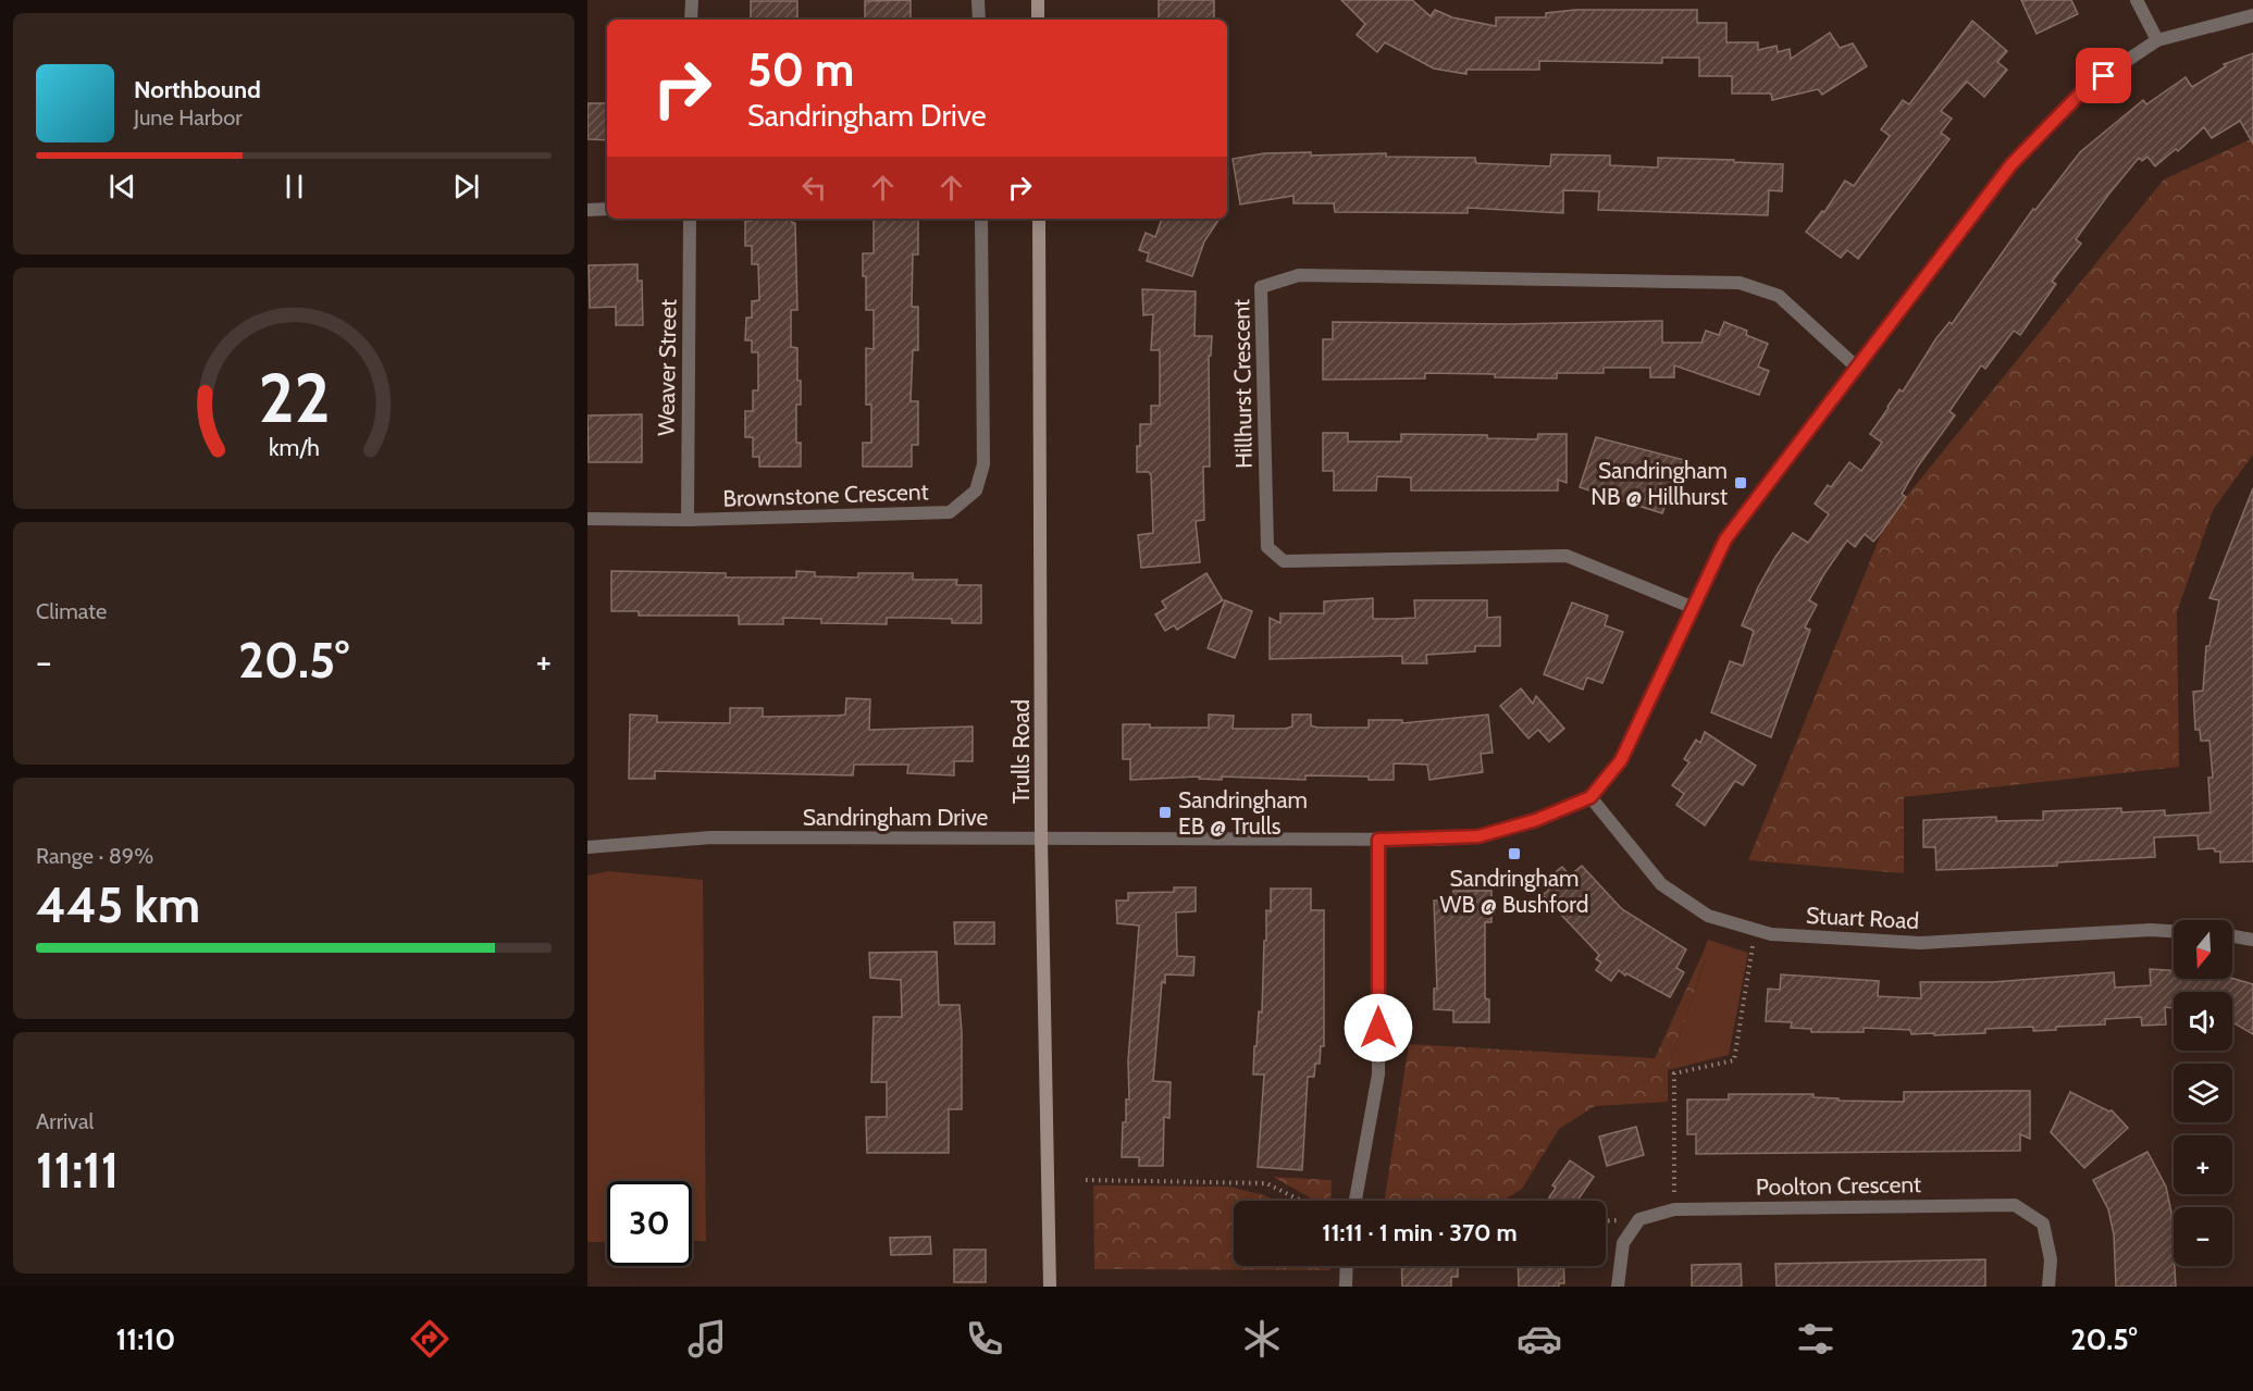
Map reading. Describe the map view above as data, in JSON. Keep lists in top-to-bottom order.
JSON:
{
  "streets": {
    "street": [
      "Weaver Street",
      "Hillhurst Crescent",
      "Brownstone Crescent",
      "Trulls Road",
      "Sandringham Drive",
      "Stuart Road",
      "Poolton Crescent"
    ]
  },
  "crossings": [
    ["Weaver Street", "Brownstone Crescent"],
    ["Hillhurst Crescent", "Sandringham Drive"],
    ["Trulls Road", "Sandringham Drive"],
    ["Sandringham Drive", "Stuart Road"]
  ],
  "places": {
    "transit": ["Sandringham NB @ Hillhurst", "Sandringham EB @ Trulls", "Sandringham WB @ Bushford"]
  },
  "north": "bottom",
  "page": {
    "turn": ["50 m", "Sandringham Drive"],
    "song": ["Northbound", "June Harbor"],
    "tile": [
      "Climate",
      ["Range · 89%", "445 km"],
      ["Arrival", "11:11"]
    ],
    "heat": ["−", "20.5°", "+"],
    "map_buttons": ["+", "−"],
    "limit": "30",
    "trip": "11:11 · 1 min · 370 m",
    "tabs": ["11:10", "20.5°"],
    "gauge": ["22", "km/h"]
  }
}
